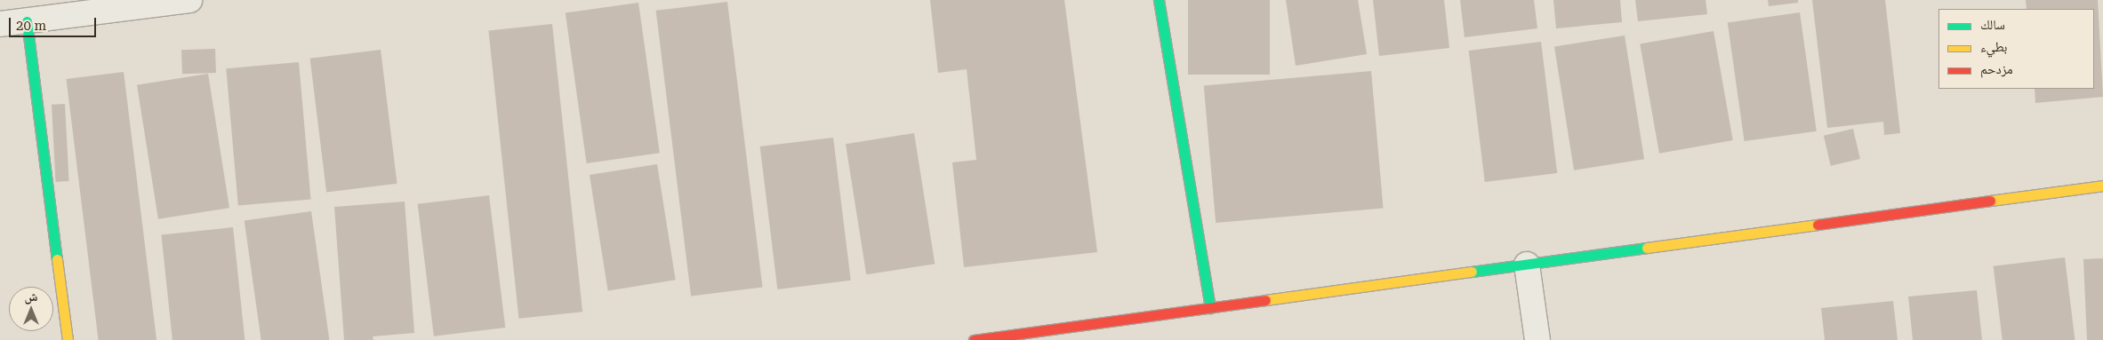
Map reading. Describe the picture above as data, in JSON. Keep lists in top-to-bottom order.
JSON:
{
  "legend": ["سالك", "بطيء", "مزدحم"],
  "scale_bar": "20 m",
  "north": "top"
}
